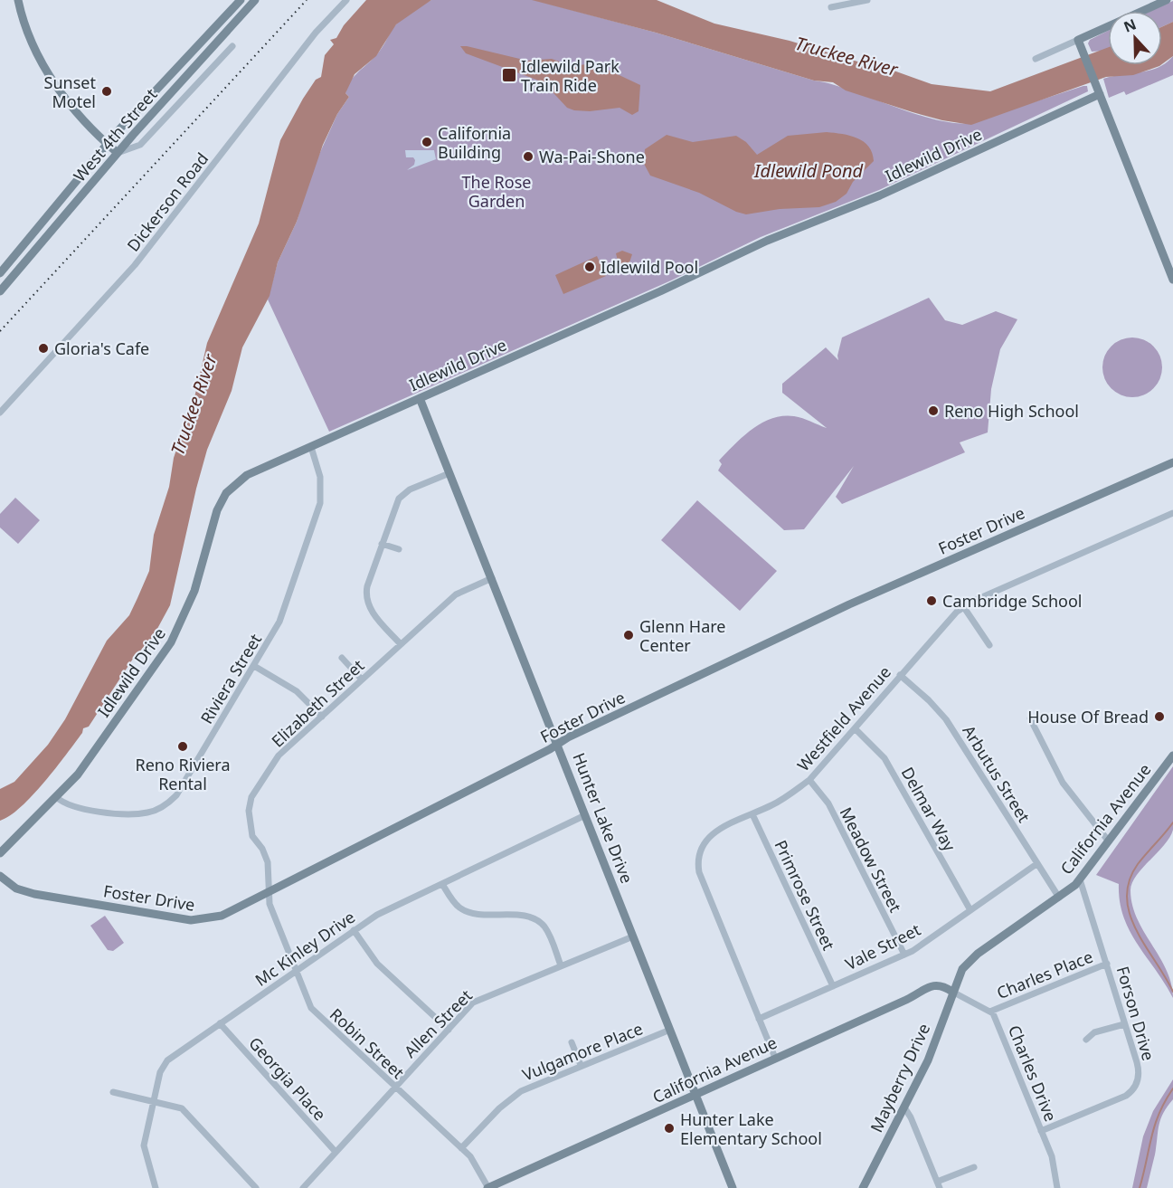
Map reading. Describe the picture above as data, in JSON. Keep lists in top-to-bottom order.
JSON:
{
  "streets": {
    "street": [
      "West 4th Street",
      "Idlewild Drive",
      "Dickerson Road",
      "Foster Drive",
      "Riviera Street",
      "Elizabeth Street",
      "Westfield Avenue",
      "Arbutus Street",
      "Delmar Way",
      "Hunter Lake Drive",
      "California Avenue",
      "Meadow Street",
      "Primrose Street",
      "Vale Street",
      "Mc Kinley Drive",
      "Charles Place",
      "Forson Drive",
      "Allen Street",
      "Robin Street",
      "Vulgamore Place",
      "Charles Drive",
      "Mayberry Drive",
      "Georgia Place"
    ]
  },
  "crossings": [
    ["Idlewild Drive", "Riviera Street"],
    ["Idlewild Drive", "Hunter Lake Drive"],
    ["Foster Drive", "Elizabeth Street"],
    ["Foster Drive", "Hunter Lake Drive"],
    ["Foster Drive", "Robin Street"],
    ["Elizabeth Street", "Hunter Lake Drive"],
    ["Elizabeth Street", "Robin Street"],
    ["Westfield Avenue", "Arbutus Street"],
    ["Westfield Avenue", "Delmar Way"],
    ["Westfield Avenue", "California Avenue"],
    ["Westfield Avenue", "Meadow Street"],
    ["Westfield Avenue", "Primrose Street"],
    ["Westfield Avenue", "Vale Street"],
    ["Arbutus Street", "California Avenue"],
    ["Arbutus Street", "Vale Street"],
    ["Delmar Way", "Vale Street"],
    ["Hunter Lake Drive", "California Avenue"],
    ["Hunter Lake Drive", "Mc Kinley Drive"],
    ["Hunter Lake Drive", "Allen Street"],
    ["Hunter Lake Drive", "Vulgamore Place"],
    ["California Avenue", "Forson Drive"],
    ["California Avenue", "Robin Street"],
    ["California Avenue", "Charles Drive"],
    ["California Avenue", "Mayberry Drive"],
    ["Meadow Street", "Vale Street"],
    ["Primrose Street", "Vale Street"],
    ["Mc Kinley Drive", "Robin Street"],
    ["Mc Kinley Drive", "Georgia Place"],
    ["Charles Place", "Forson Drive"],
    ["Charles Place", "Charles Drive"],
    ["Forson Drive", "Charles Drive"],
    ["Allen Street", "Robin Street"],
    ["Allen Street", "Georgia Place"],
    ["Robin Street", "Vulgamore Place"],
    ["Charles Drive", "Mayberry Drive"]
  ],
  "water": ["Truckee River", "Idlewild Pond"],
  "parks": ["The Rose Garden"],
  "places": {
    "transit": ["Idlewild Park Train Ride"],
    "other": [
      "Sunset Motel",
      "California Building",
      "Wa-Pai-Shone",
      "Idlewild Pool",
      "Gloria's Cafe",
      "Reno High School",
      "Cambridge School",
      "Glenn Hare Center",
      "House Of Bread",
      "Reno Riviera Rental",
      "Hunter Lake Elementary School"
    ]
  },
  "north": "top"
}
